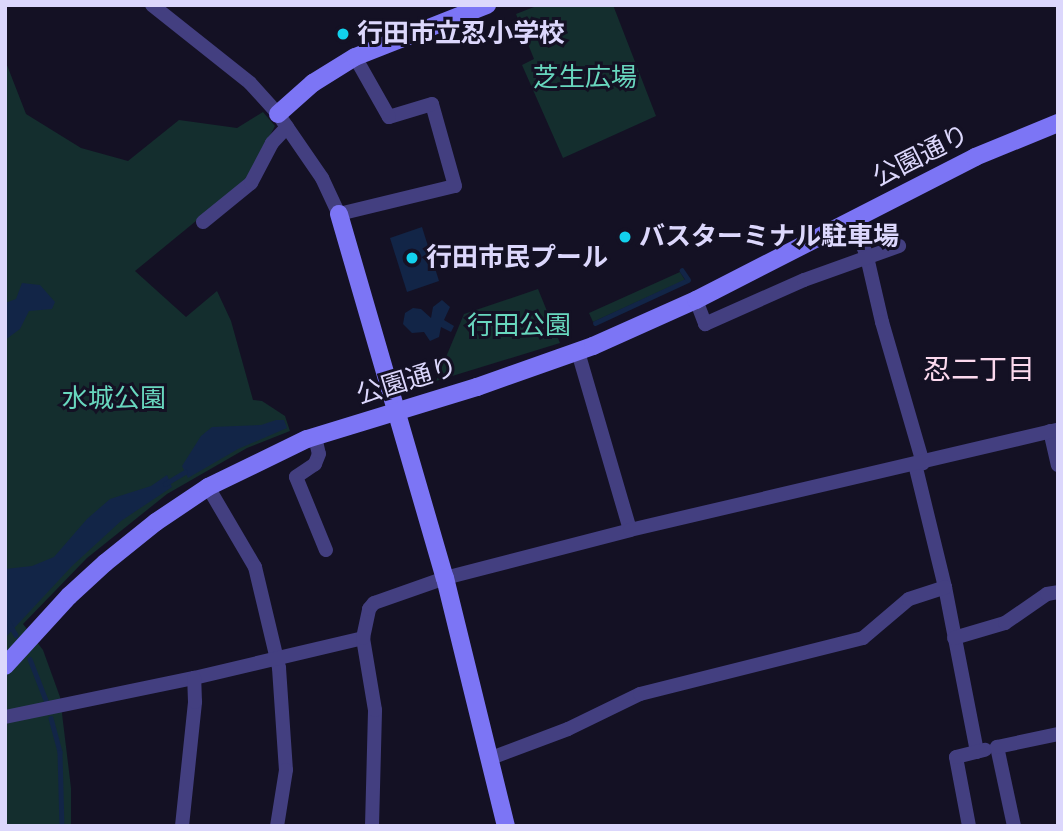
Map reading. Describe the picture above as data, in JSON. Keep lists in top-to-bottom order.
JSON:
{
  "streets": {
    "street": ["公園通り"]
  },
  "districts": ["忍二丁目"],
  "parks": ["芝生広場", "行田公園", "水城公園"],
  "places": ["行田市立忍小学校", "バスターミナル駐車場", "行田市民プール"]
}
